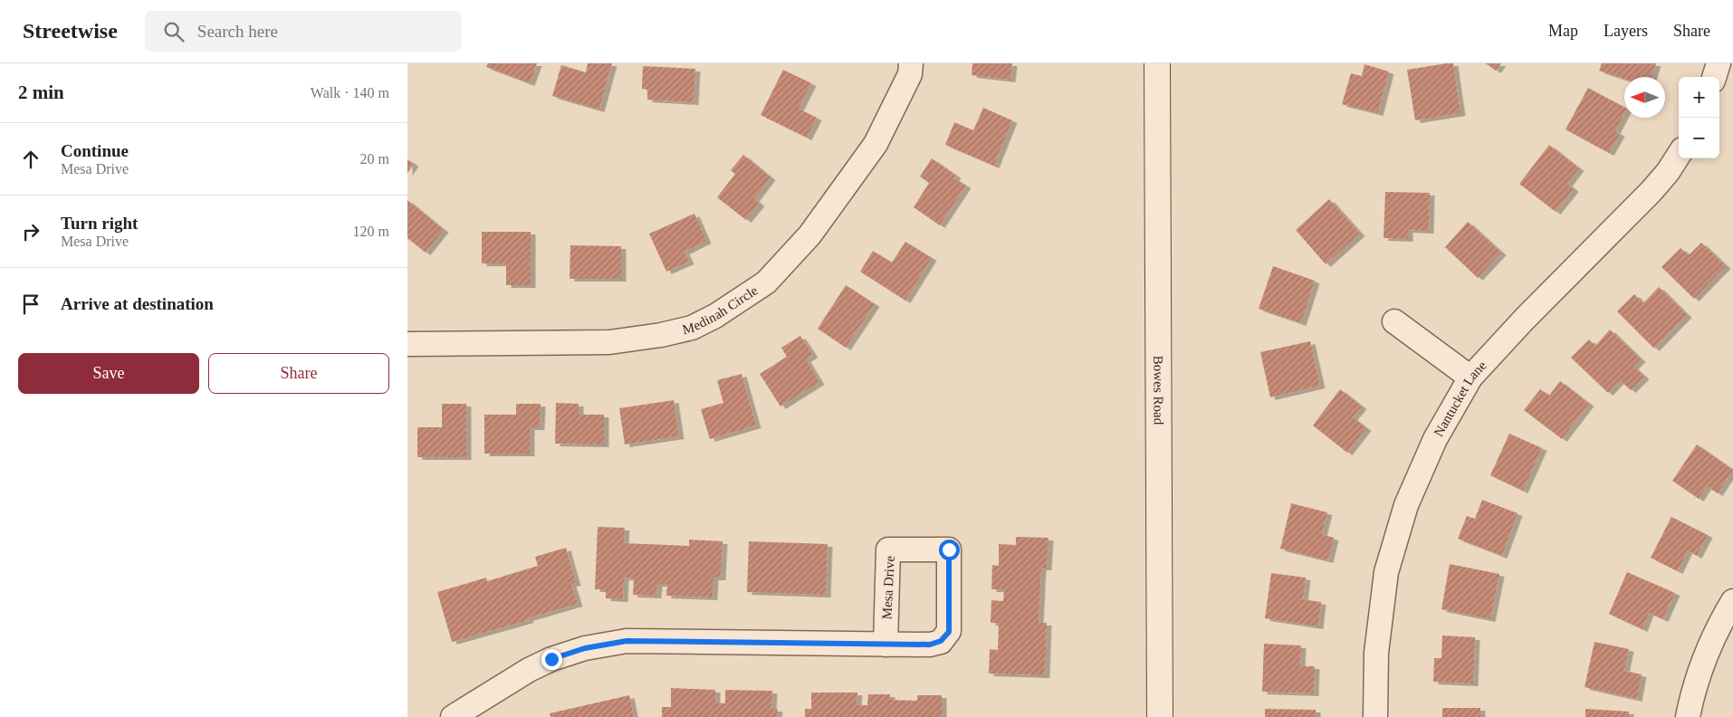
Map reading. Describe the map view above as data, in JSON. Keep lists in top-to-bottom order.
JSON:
{
  "streets": {
    "main road": ["Bowes Road"],
    "street": ["Medinah Circle", "Nantucket Lane", "Mesa Drive"]
  },
  "north": "left",
  "page": {
    "header": "Streetwise",
    "search": "Search here",
    "nav": ["Map", "Layers", "Share"],
    "heading": ["2 min", "Walk · 140 m"],
    "map_buttons": ["+", "−"],
    "list": [
      ["Continue", "Mesa Drive", "20 m"],
      ["Turn right", "Mesa Drive", "120 m"],
      "Arrive at destination"
    ],
    "buttons": ["Save", "Share"]
  }
}
